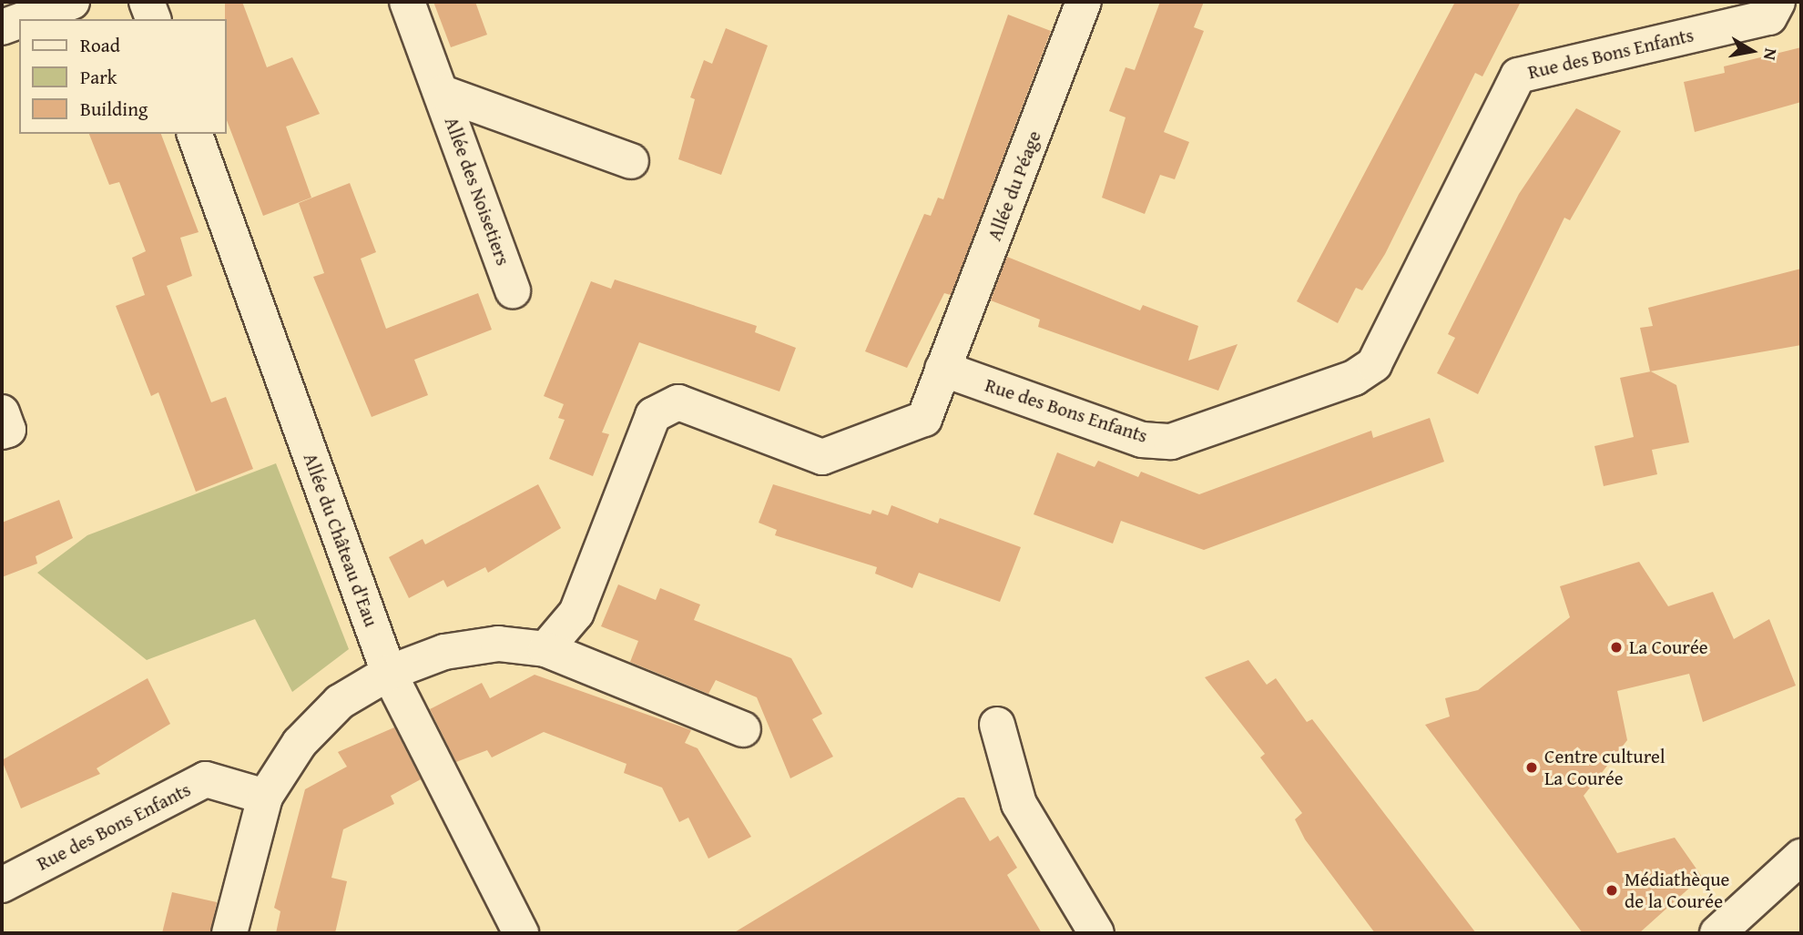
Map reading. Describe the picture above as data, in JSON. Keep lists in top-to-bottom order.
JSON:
{
  "streets": {
    "street": [
      "Rue des Bons Enfants",
      "Allée du Péage",
      "Allée des Noisetiers",
      "Allée du Château d'Eau"
    ]
  },
  "crossings": [
    ["Rue des Bons Enfants", "Allée du Péage"]
  ],
  "places": ["La Courée", "Centre culturel La Courée", "Médiathèque de la Courée"],
  "legend": ["Road", "Park", "Building"],
  "north": "right"
}
